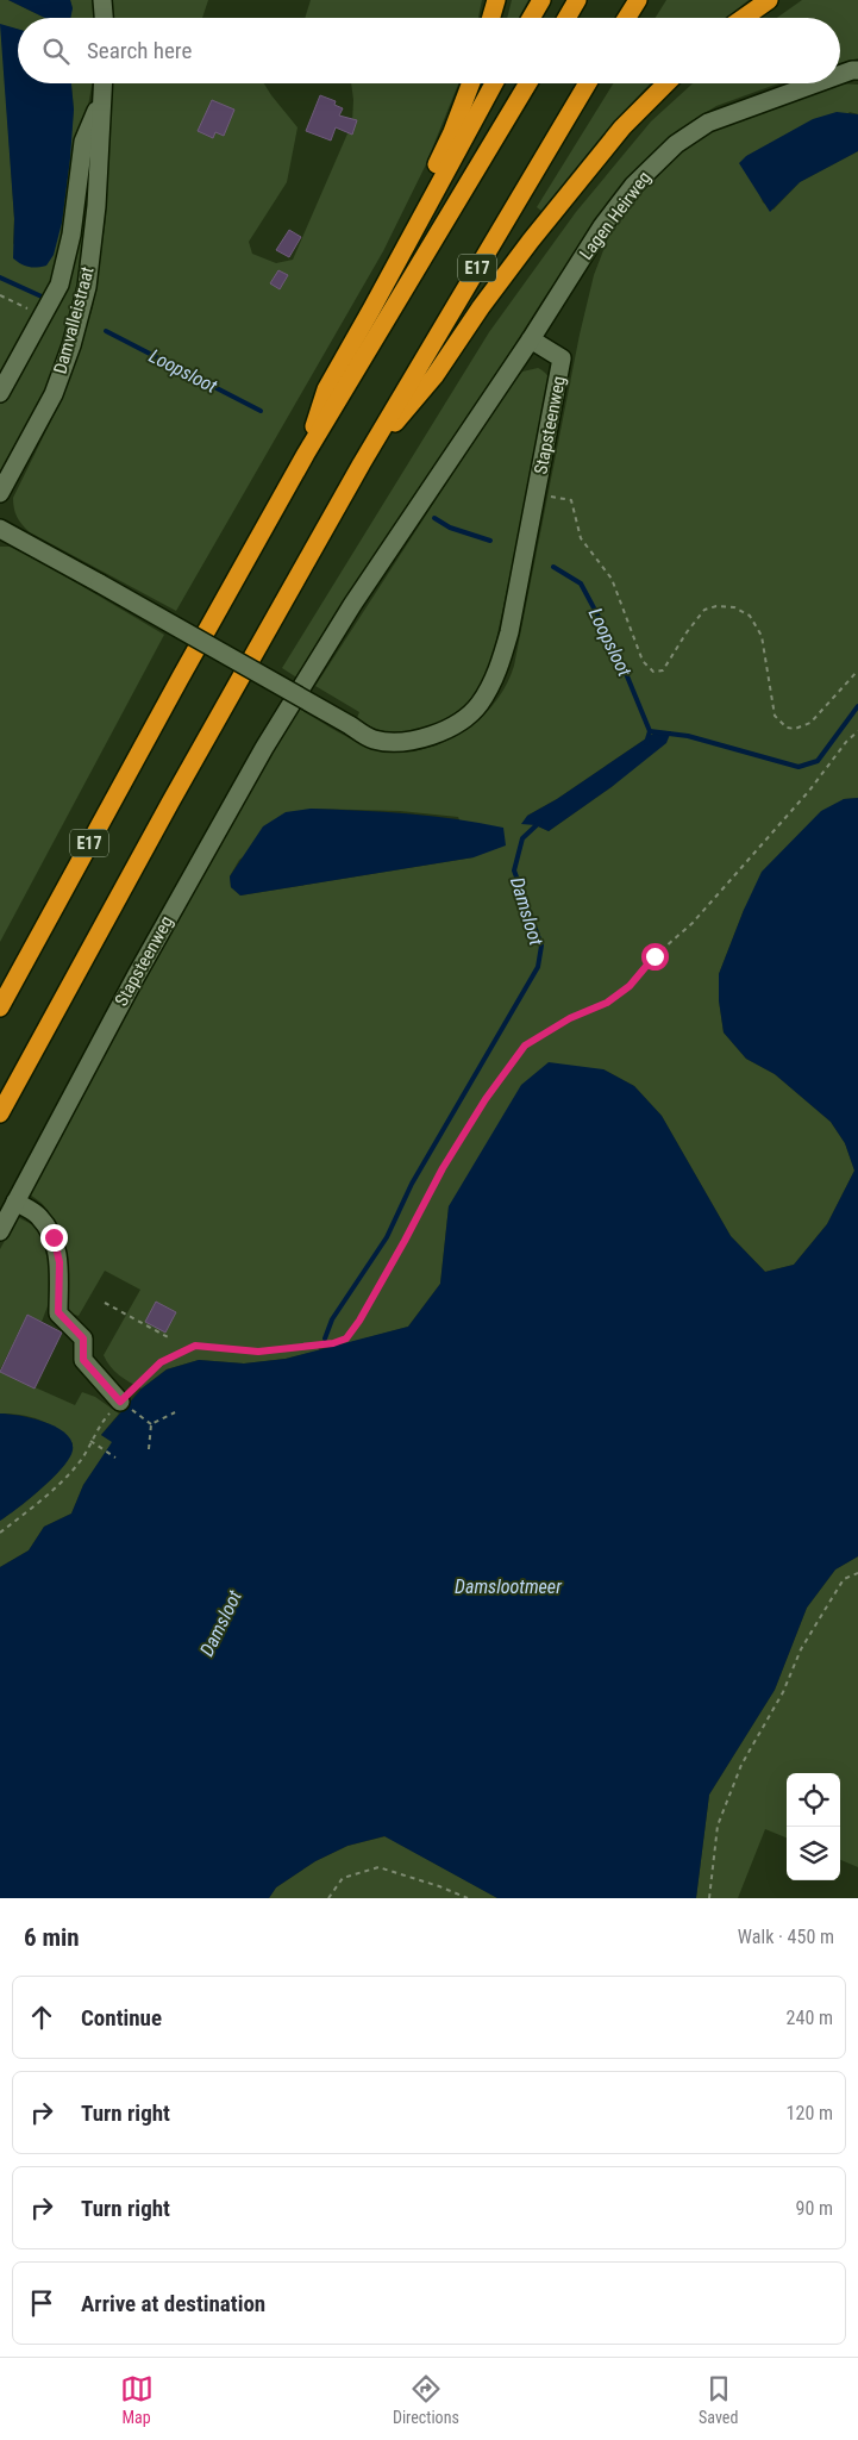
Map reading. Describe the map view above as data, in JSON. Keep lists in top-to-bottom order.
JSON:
{
  "streets": {
    "highway": ["E17"],
    "street": ["Lagen Heirweg", "Damvalleistraat", "Stapsteenweg"]
  },
  "crossings": [
    ["Lagen Heirweg", "Stapsteenweg"]
  ],
  "water": ["Loopsloot", "Damsloot", "Damslootmeer"],
  "page": {
    "search": "Search here",
    "heading": ["6 min", "Walk · 450 m"],
    "list": [
      ["Continue", "240 m"],
      ["Turn right", "120 m"],
      ["Turn right", "90 m"],
      "Arrive at destination"
    ],
    "nav": ["Map", "Directions", "Saved"]
  }
}
